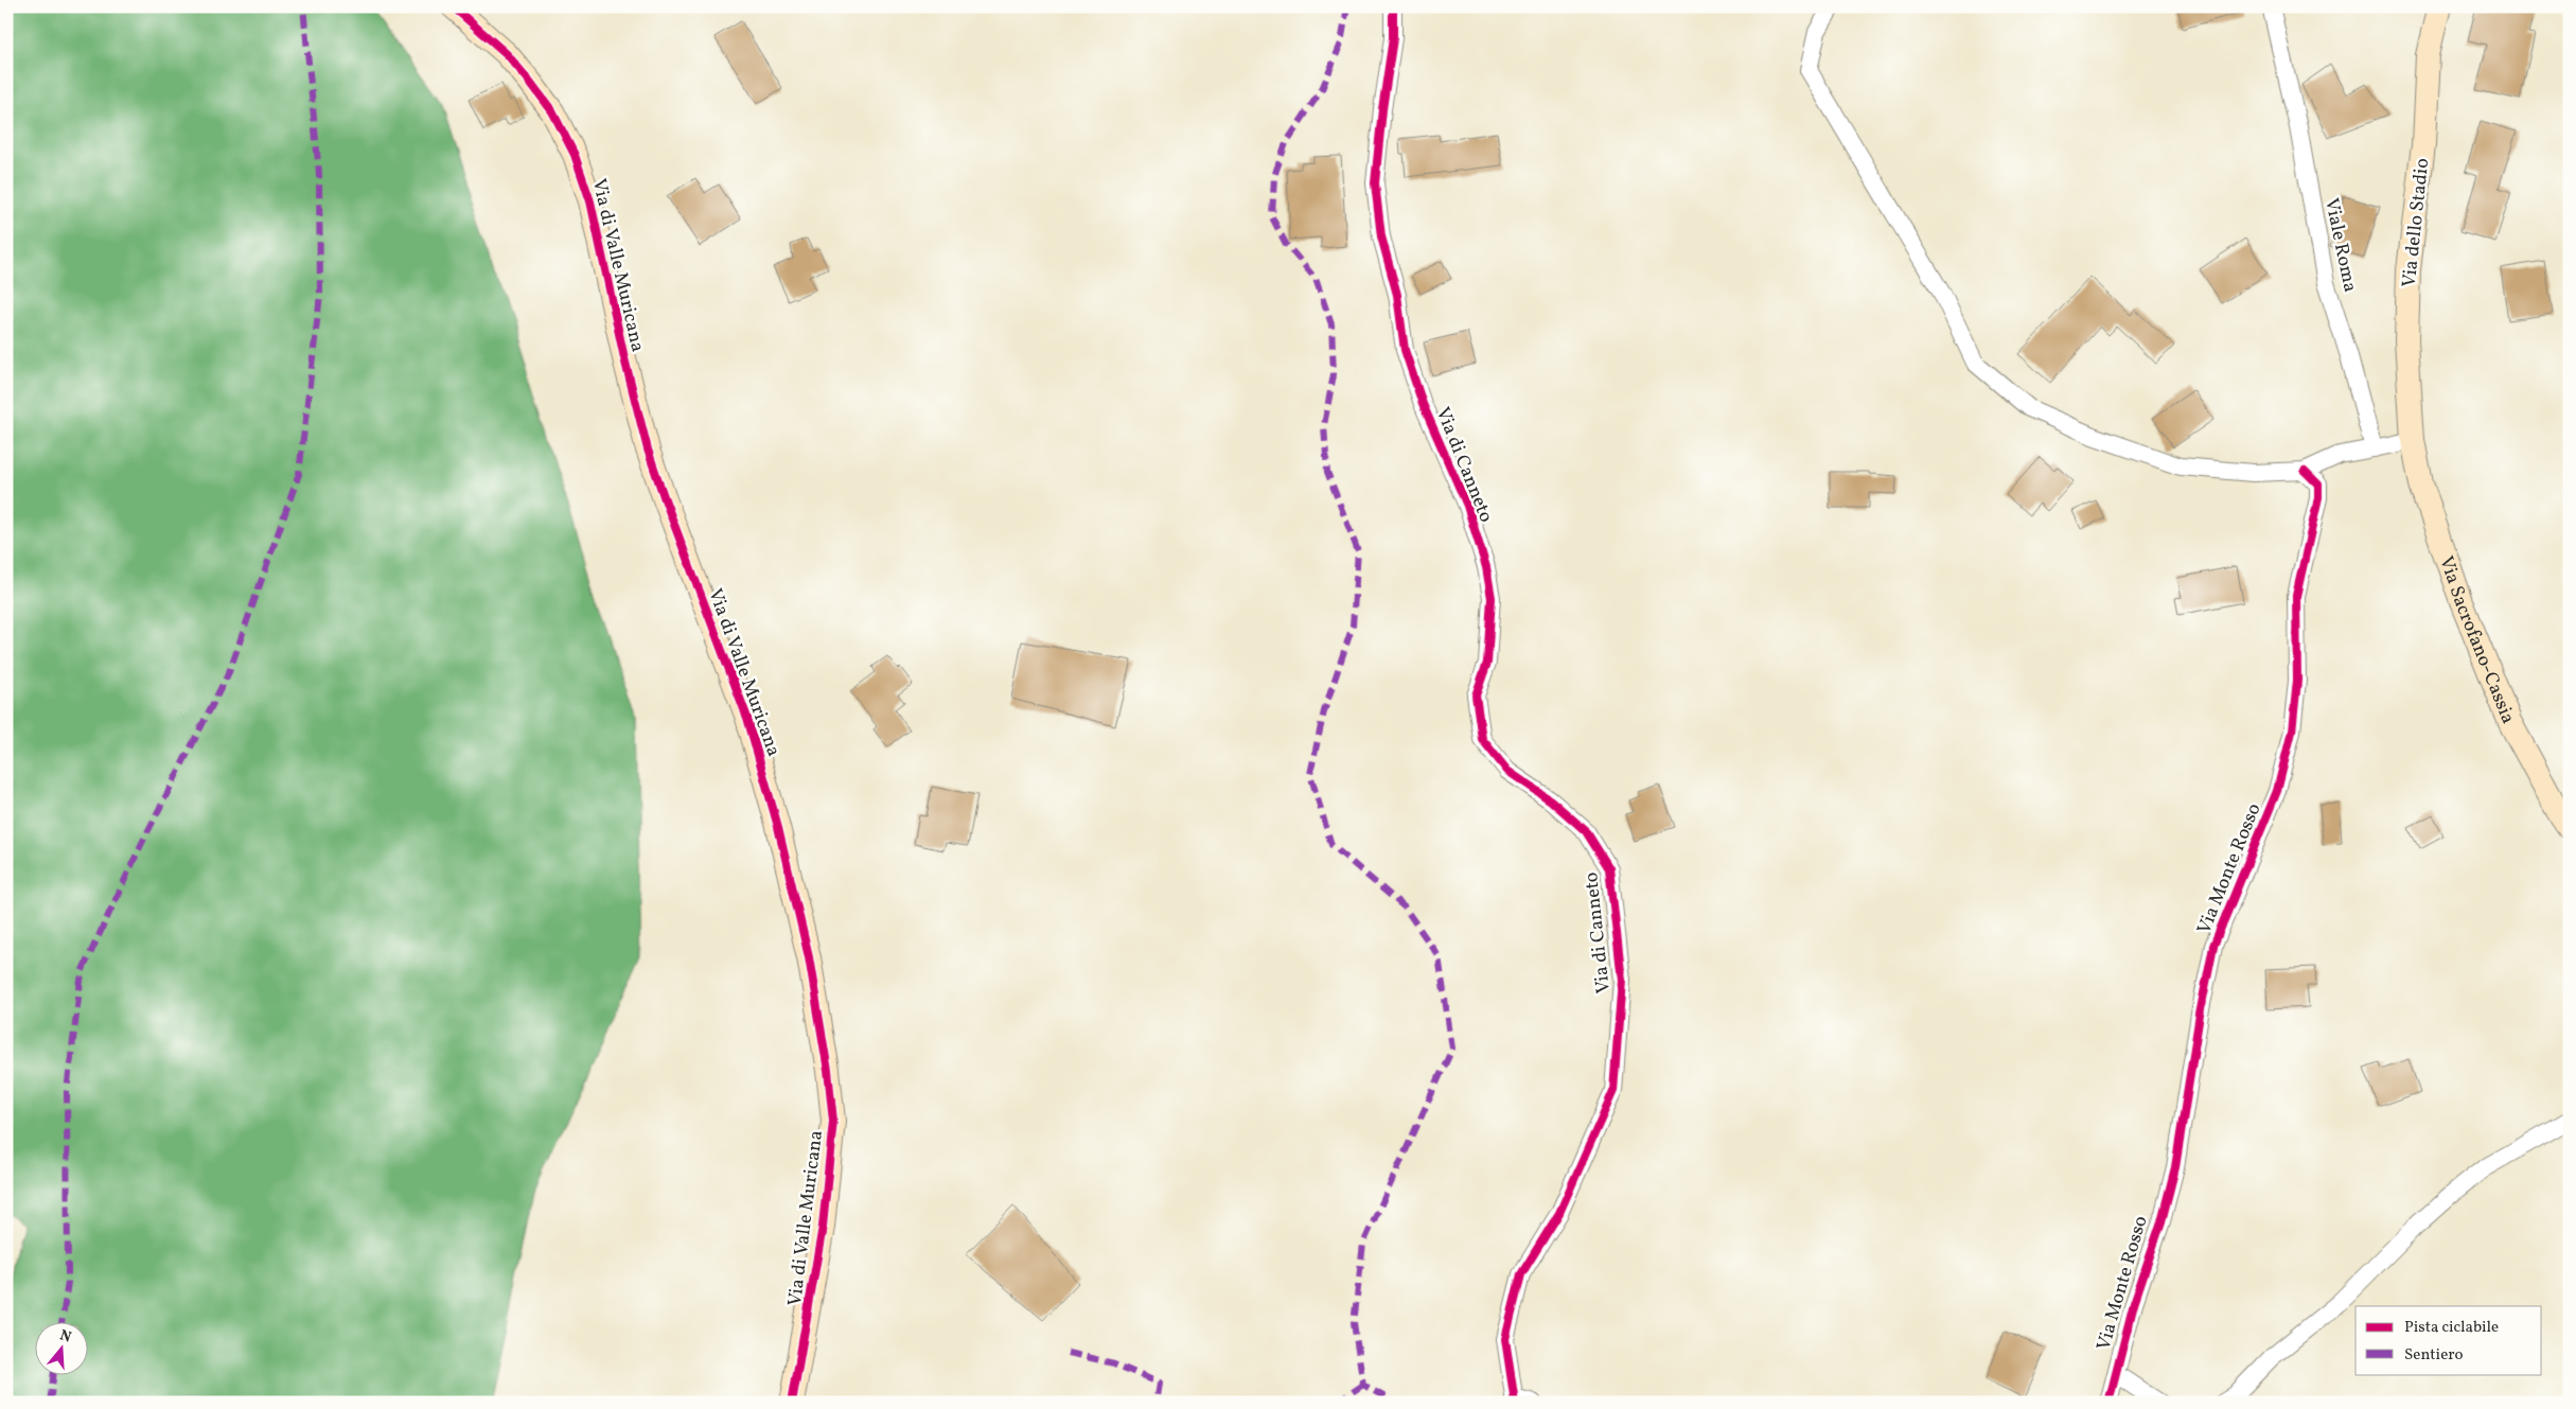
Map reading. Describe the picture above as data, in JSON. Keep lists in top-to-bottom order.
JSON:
{
  "streets": {
    "street": [
      "Via dello Stadio",
      "Viale Roma",
      "Via di Valle Muricana",
      "Via di Canneto",
      "Via Sacrofano-Cassia",
      "Via Monte Rosso"
    ]
  },
  "crossings": [
    ["Via dello Stadio", "Via Sacrofano-Cassia"]
  ],
  "legend": ["Pista ciclabile", "Sentiero"],
  "north": "top"
}
